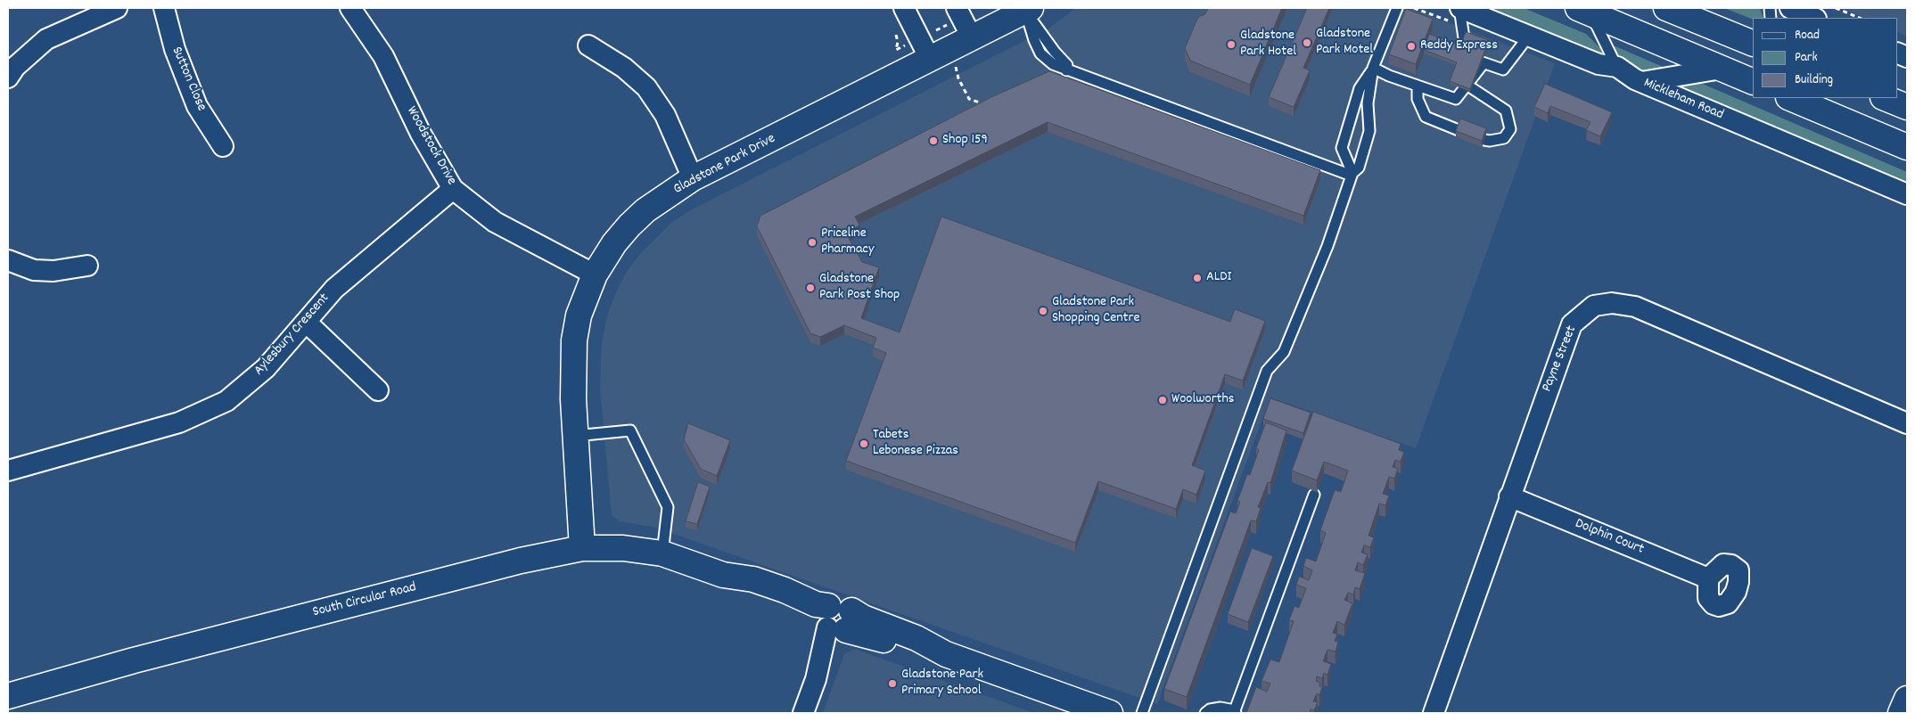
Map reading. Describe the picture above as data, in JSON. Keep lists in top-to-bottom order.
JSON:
{
  "streets": {
    "street": [
      "Sutton Close",
      "Mickleham Road",
      "Woodstock Drive",
      "Gladstone Park Drive",
      "Aylesbury Crescent",
      "Payne Street",
      "Dolphin Court",
      "South Circular Road"
    ]
  },
  "crossings": [
    ["Woodstock Drive", "Gladstone Park Drive"],
    ["Woodstock Drive", "Aylesbury Crescent"],
    ["Gladstone Park Drive", "South Circular Road"],
    ["Payne Street", "Dolphin Court"]
  ],
  "places": [
    "Gladstone Park Motel",
    "Gladstone Park Hotel",
    "Reddy Express",
    "Shop 159",
    "Priceline Pharmacy",
    "ALDI",
    "Gladstone Park Post Shop",
    "Gladstone Park Shopping Centre",
    "Woolworths",
    "Tabets Lebonese Pizzas",
    "Gladstone Park Primary School"
  ],
  "legend": ["Road", "Park", "Building"]
}
